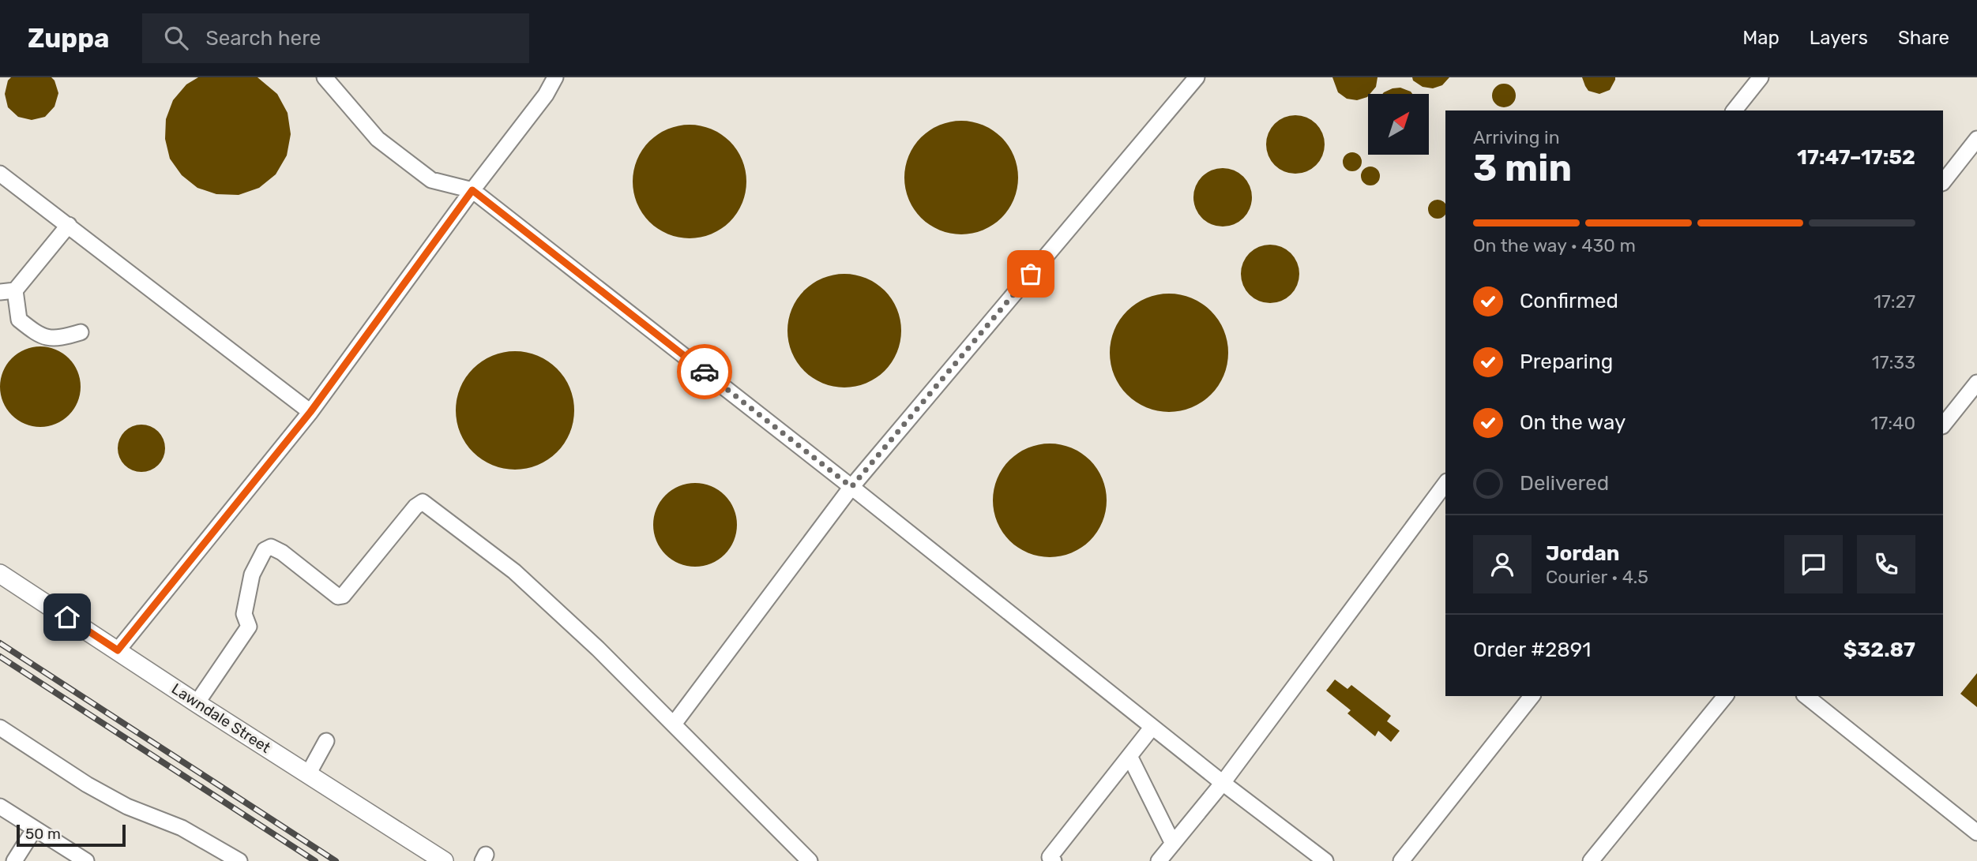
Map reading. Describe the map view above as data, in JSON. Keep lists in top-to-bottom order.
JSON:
{
  "streets": {
    "main road": ["Lawndale Street"]
  },
  "scale_bar": "50 m",
  "north": "top right",
  "page": {
    "header": "Zuppa",
    "search": "Search here",
    "nav": ["Map", "Layers", "Share"],
    "heading": ["3 min", "Arriving in", "17:47–17:52"],
    "panel": [
      "Jordan",
      "Courier · 4.5",
      "Order #2891",
      "$32.87"
    ],
    "bar": "On the way · 430 m",
    "list": [
      ["Confirmed", "17:27"],
      ["Preparing", "17:33"],
      ["On the way", "17:40"],
      "Delivered"
    ],
    "scale": "50 m"
  }
}
